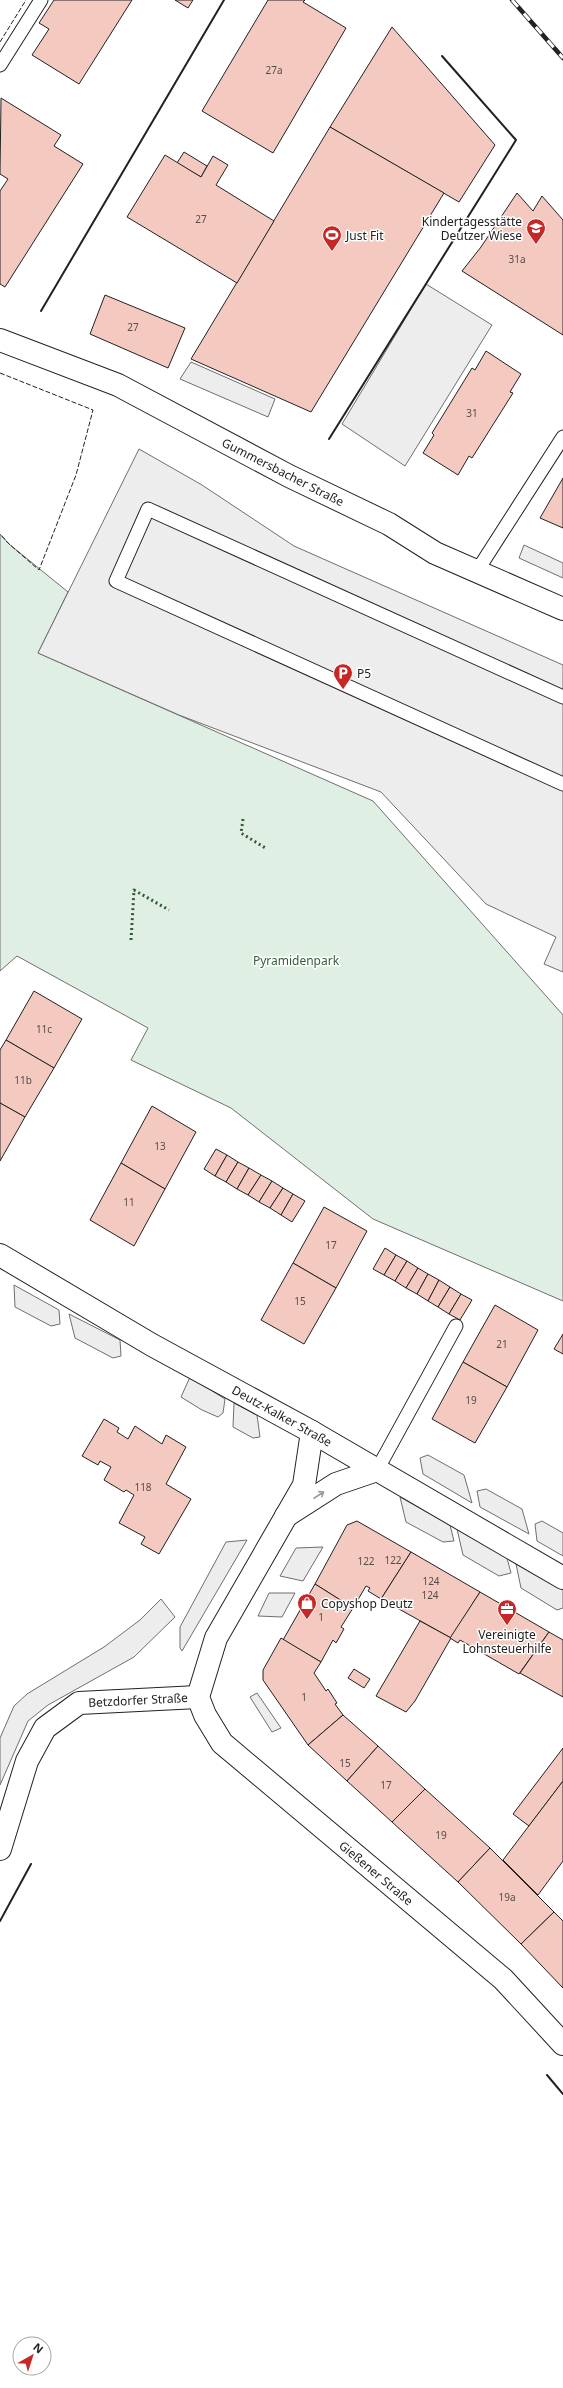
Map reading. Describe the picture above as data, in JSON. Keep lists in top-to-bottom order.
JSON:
{
  "streets": {
    "street": [
      "Gummersbacher Straße",
      "Deutz-Kalker Straße",
      "Betzdorfer Straße",
      "Gießener Straße"
    ]
  },
  "crossings": [
    ["Deutz-Kalker Straße", "Betzdorfer Straße"],
    ["Betzdorfer Straße", "Gießener Straße"]
  ],
  "parks": ["Pyramidenpark"],
  "places": {
    "school or university": ["Kindertagesstätte Deutzer Wiese"],
    "sports": ["Just Fit"],
    "parking": ["P5"],
    "shop": ["Copyshop Deutz"],
    "office": ["Vereinigte Lohnsteuerhilfe"]
  },
  "house_numbers": [
    "27a",
    "27",
    "31a",
    "27",
    "31",
    "11c",
    "11b",
    "13",
    "11",
    "17",
    "15",
    "21",
    "19",
    "118",
    "122",
    "122",
    "124",
    "124",
    "1",
    "1",
    "15",
    "17",
    "19",
    "19a"
  ],
  "north": "top right"
}
